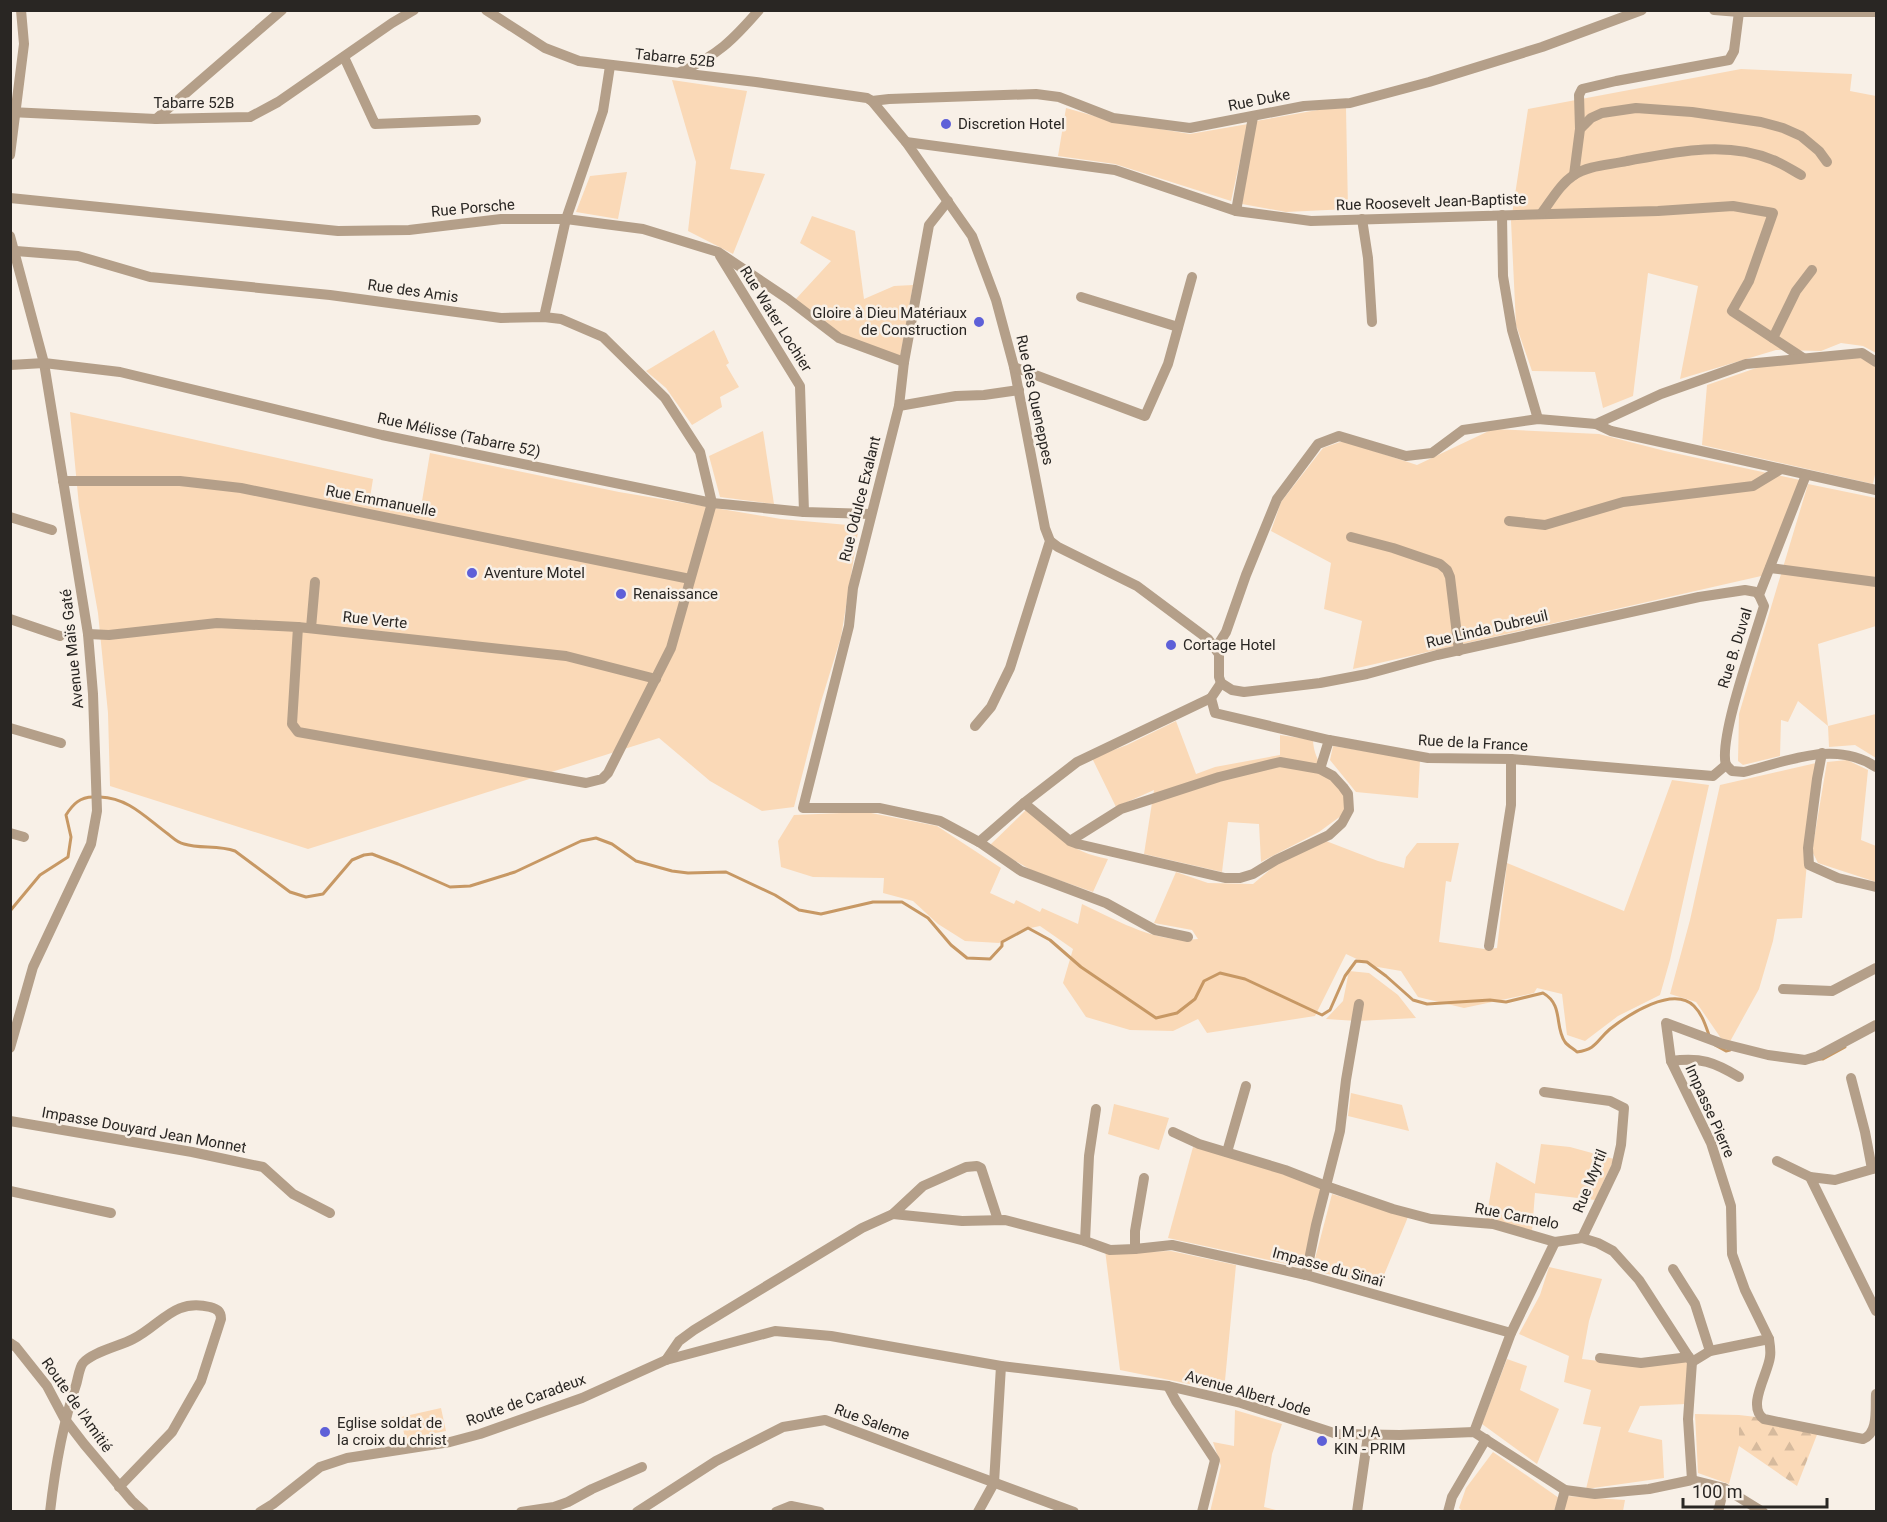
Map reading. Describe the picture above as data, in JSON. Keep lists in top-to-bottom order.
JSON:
{
  "streets": {
    "street": [
      "Tabarre 52B",
      "Rue Duke",
      "Rue Roosevelt Jean-Baptiste",
      "Rue Porsche",
      "Rue des Amis",
      "Rue Water Lochier",
      "Rue des Queneppes",
      "Rue Mélisse (Tabarre 52)",
      "Rue Odulce Exalant",
      "Rue Emmanuelle",
      "Rue Verte",
      "Rue Linda Dubreuil",
      "Rue B. Duval",
      "Avenue Maïs Gaté",
      "Rue de la France",
      "Impasse Pierre",
      "Impasse Douyard Jean Monnet",
      "Rue Myrtil",
      "Rue Carmelo",
      "Impasse du Sinaï",
      "Avenue Albert Jode",
      "Route de Caradeux",
      "Route de l'Amitié",
      "Rue Saleme"
    ]
  },
  "crossings": [
    ["Tabarre 52B", "Rue Duke"],
    ["Tabarre 52B", "Rue des Queneppes"],
    ["Rue Duke", "Rue des Queneppes"],
    ["Rue Roosevelt Jean-Baptiste", "Rue des Queneppes"],
    ["Rue Porsche", "Rue Water Lochier"],
    ["Rue Porsche", "Rue Odulce Exalant"],
    ["Rue des Amis", "Rue Mélisse (Tabarre 52)"],
    ["Rue des Amis", "Avenue Maïs Gaté"],
    ["Rue Water Lochier", "Rue Mélisse (Tabarre 52)"],
    ["Rue des Queneppes", "Rue Odulce Exalant"],
    ["Rue Mélisse (Tabarre 52)", "Rue Odulce Exalant"],
    ["Rue Mélisse (Tabarre 52)", "Avenue Maïs Gaté"],
    ["Rue Emmanuelle", "Avenue Maïs Gaté"],
    ["Rue Verte", "Avenue Maïs Gaté"],
    ["Rue Linda Dubreuil", "Rue B. Duval"],
    ["Rue B. Duval", "Rue de la France"],
    ["Rue Myrtil", "Rue Carmelo"],
    ["Avenue Albert Jode", "Route de Caradeux"]
  ],
  "places": [
    "Discretion Hotel",
    "Gloire à Dieu Matériaux de Construction",
    "Aventure Motel",
    "Renaissance",
    "Cortage Hotel",
    "Eglise soldat de la croix du christ",
    "I M J A KIN - PRIM"
  ],
  "scale_bar": "100 m"
}
